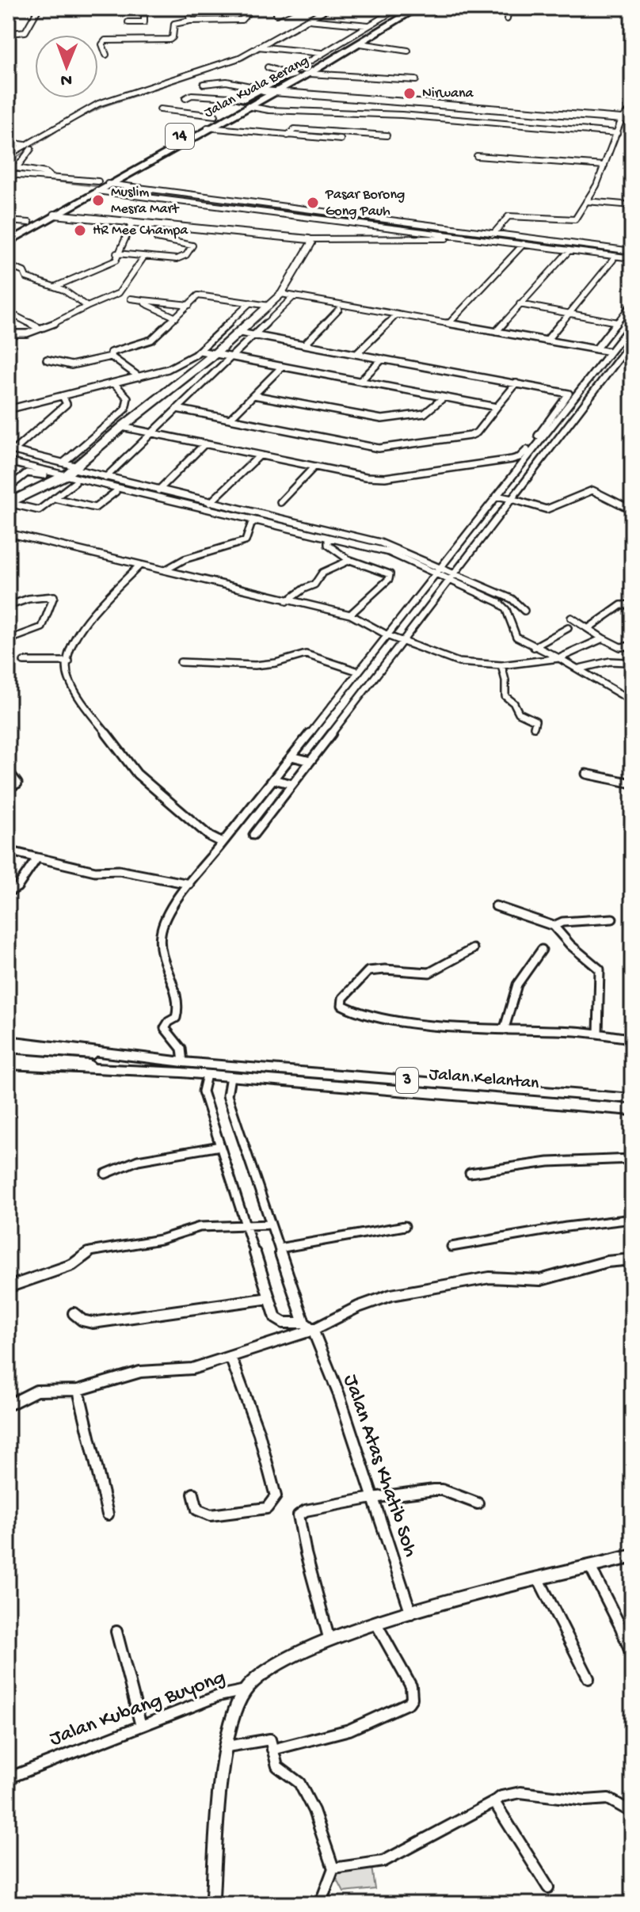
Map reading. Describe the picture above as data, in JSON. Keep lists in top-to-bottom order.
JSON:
{
  "streets": {
    "highway": [
      "Jalan Kuala Berang",
      "14",
      "Jalan Kelantan",
      "3"
    ],
    "street": ["Jalan Atas Khatib Soh", "Jalan Kubang Buyong"]
  },
  "places": [
    "Nirwana",
    "Muslim Mesra Mart",
    "Pasar Borong Gong Pauh",
    "HR Mee Champa"
  ],
  "north": "bottom"
}
